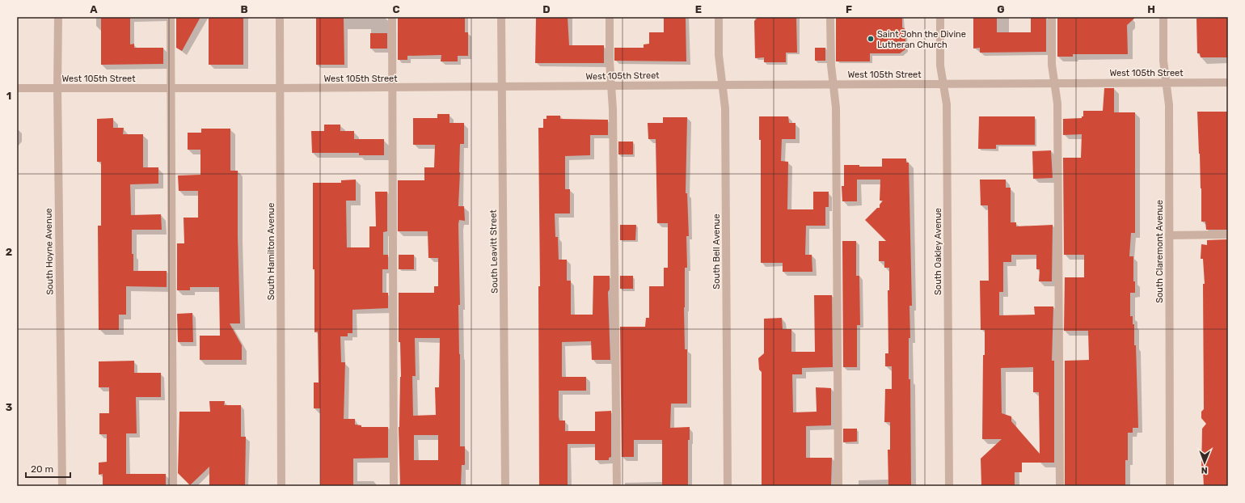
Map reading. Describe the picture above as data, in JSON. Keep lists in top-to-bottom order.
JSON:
{
  "streets": {
    "street": [
      "West 105th Street",
      "South Hoyne Avenue",
      "South Hamilton Avenue",
      "South Leavitt Street",
      "South Bell Avenue",
      "South Oakley Avenue",
      "South Claremont Avenue"
    ]
  },
  "crossings": [
    ["West 105th Street", "South Hoyne Avenue"],
    ["West 105th Street", "South Hamilton Avenue"],
    ["West 105th Street", "South Leavitt Street"],
    ["West 105th Street", "South Bell Avenue"],
    ["West 105th Street", "South Oakley Avenue"],
    ["West 105th Street", "South Claremont Avenue"]
  ],
  "places": ["Saint John the Divine Lutheran Church"],
  "scale_bar": "20 m",
  "north": "bottom",
  "grid": {
    "columns": [
      "A",
      "B",
      "C",
      "D",
      "E",
      "F",
      "G",
      "H"
    ],
    "rows": ["1", "2", "3"]
  }
}
